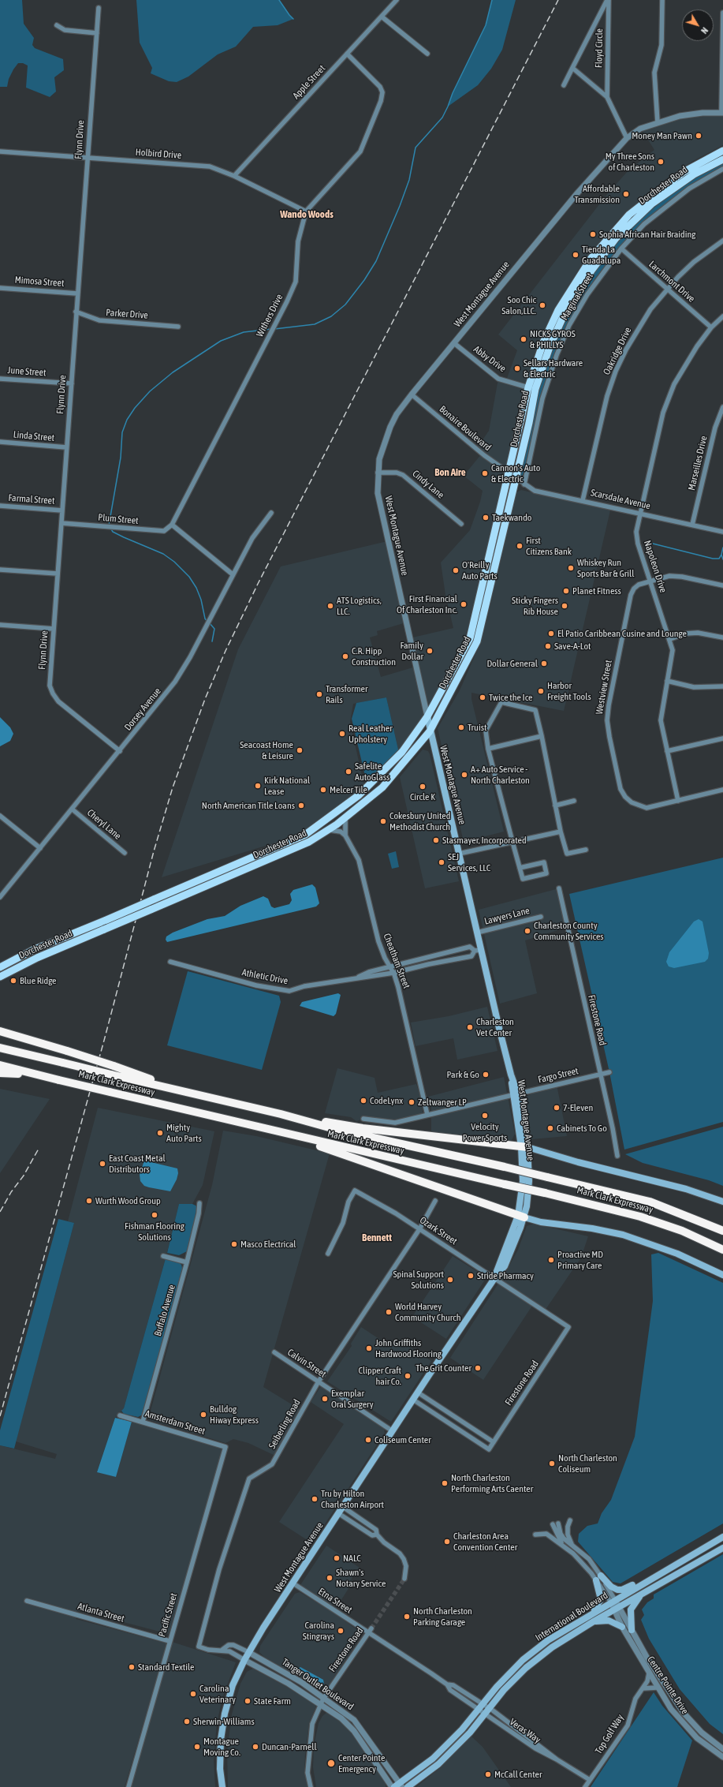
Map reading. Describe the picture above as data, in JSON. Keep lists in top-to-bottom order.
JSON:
{
  "streets": {
    "highway": ["Mark Clark Expressway"],
    "main road": ["Dorchester Road", "West Montague Avenue", "International Boulevard"],
    "street": [
      "Floyd Circle",
      "Apple Street",
      "Flynn Drive",
      "Holbird Drive",
      "Mimosa Street",
      "Larchmont Drive",
      "Marginal Street",
      "Parker Drive",
      "Withers Drive",
      "Oakridge Drive",
      "Abby Drive",
      "June Street",
      "Bonaire Boulevard",
      "Linda Street",
      "Marseilles Drive",
      "Cindy Lane",
      "Farmal Street",
      "Scarsdale Avenue",
      "Plum Street",
      "Napoleon Drive",
      "Westview Street",
      "Dorsey Avenue",
      "Cheryl Lane",
      "Lawyers Lane",
      "Cheatham Street",
      "Athletic Drive",
      "Firestone Road",
      "Fargo Street",
      "Ozark Street",
      "Buffalo Avenue",
      "Calvin Street",
      "Amsterdam Street",
      "Seiberling Road",
      "Etna Street",
      "Atlanta Street",
      "Pacific Street",
      "Tanger Outlet Boulevard",
      "Centre Pointe Drive",
      "Veras Way",
      "Top Golf Way"
    ]
  },
  "crossings": [
    ["Floyd Circle", "West Montague Avenue"],
    ["Apple Street", "Holbird Drive"],
    ["Apple Street", "Withers Drive"],
    ["Flynn Drive", "Holbird Drive"],
    ["Flynn Drive", "Mimosa Street"],
    ["Flynn Drive", "Parker Drive"],
    ["Flynn Drive", "June Street"],
    ["Flynn Drive", "Linda Street"],
    ["Flynn Drive", "Farmal Street"],
    ["Flynn Drive", "Plum Street"],
    ["Flynn Drive", "Dorsey Avenue"],
    ["Holbird Drive", "Withers Drive"],
    ["Dorchester Road", "West Montague Avenue"],
    ["Dorchester Road", "Abby Drive"],
    ["Dorchester Road", "Bonaire Boulevard"],
    ["Dorchester Road", "Scarsdale Avenue"],
    ["Dorchester Road", "Cheatham Street"],
    ["Larchmont Drive", "Marginal Street"],
    ["Larchmont Drive", "Oakridge Drive"],
    ["Larchmont Drive", "Napoleon Drive"],
    ["West Montague Avenue", "Abby Drive"],
    ["West Montague Avenue", "Bonaire Boulevard"],
    ["West Montague Avenue", "Cindy Lane"],
    ["West Montague Avenue", "Lawyers Lane"],
    ["West Montague Avenue", "Athletic Drive"],
    ["West Montague Avenue", "Firestone Road"],
    ["West Montague Avenue", "Fargo Street"],
    ["West Montague Avenue", "Ozark Street"],
    ["West Montague Avenue", "Calvin Street"],
    ["West Montague Avenue", "Seiberling Road"],
    ["West Montague Avenue", "Etna Street"],
    ["West Montague Avenue", "Tanger Outlet Boulevard"],
    ["Marginal Street", "Scarsdale Avenue"],
    ["Withers Drive", "Plum Street"],
    ["Oakridge Drive", "Scarsdale Avenue"],
    ["Bonaire Boulevard", "Scarsdale Avenue"],
    ["Marseilles Drive", "Scarsdale Avenue"],
    ["Scarsdale Avenue", "Napoleon Drive"],
    ["Napoleon Drive", "Westview Street"],
    ["Dorsey Avenue", "Cheryl Lane"],
    ["Cheatham Street", "Athletic Drive"],
    ["Cheatham Street", "Fargo Street"],
    ["Firestone Road", "Fargo Street"],
    ["Firestone Road", "Ozark Street"],
    ["Firestone Road", "Etna Street"],
    ["Firestone Road", "Tanger Outlet Boulevard"],
    ["Ozark Street", "Seiberling Road"],
    ["Buffalo Avenue", "Amsterdam Street"],
    ["Calvin Street", "Seiberling Road"],
    ["Amsterdam Street", "Pacific Street"],
    ["Seiberling Road", "Tanger Outlet Boulevard"],
    ["Etna Street", "International Boulevard"],
    ["Etna Street", "Veras Way"],
    ["Atlanta Street", "Pacific Street"],
    ["International Boulevard", "Tanger Outlet Boulevard"],
    ["International Boulevard", "Centre Pointe Drive"],
    ["International Boulevard", "Veras Way"],
    ["Centre Pointe Drive", "Top Golf Way"],
    ["Veras Way", "Top Golf Way"]
  ],
  "districts": ["Wando Woods", "Bon Aire", "Bennett"],
  "places": [
    "Money Man Pawn",
    "My Three Sons of Charleston",
    "Affordable Transmission",
    "Sophia African Hair Braiding",
    "Tienda La Guadalupa",
    "Soo Chic Salon,LLC.",
    "NICKS GYROS & PHILLYS",
    "Sellars Hardware & Electric",
    "Cannon's Auto & Electric",
    "Taekwando",
    "First Citizens Bank",
    "Whiskey Run Sports Bar & Grill",
    "O'Reilly Auto Parts",
    "Planet Fitness",
    "First Financial Of Charleston Inc.",
    "ATS Logistics, LLC.",
    "Sticky Fingers Rib House",
    "El Patio Caribbean Cusine and Lounge",
    "Save-A-Lot",
    "Family Dollar",
    "C.R. Hipp Construction",
    "Dollar General",
    "Harbor Freight Tools",
    "Transformer Rails",
    "Twice the Ice",
    "Truist",
    "Real Leather Upholstery",
    "Seacoast Home & Leisure",
    "Safelite AutoGlass",
    "A+ Auto Service - North Charleston",
    "Kirk National Lease",
    "Circle K",
    "Melcer Tile",
    "North American Title Loans",
    "Cokesbury United Methodist Church",
    "Stasmayer, Incorporated",
    "SEJ Services, LLC",
    "Charleston County Community Services",
    "Blue Ridge",
    "Charleston Vet Center",
    "Park & Go",
    "CodeLynx",
    "Zeltwanger LP",
    "7-Eleven",
    "Velocity Power Sports",
    "Cabinets To Go",
    "Mighty Auto Parts",
    "East Coast Metal Distributors",
    "Wurth Wood Group",
    "Fishman Flooring Solutions",
    "Masco Electrical",
    "Proactive MD Primary Care",
    "Stride Pharmacy",
    "Spinal Support Solutions",
    "World Harvey Community Church",
    "John Griffiths Hardwood Flooring",
    "The Grit Counter",
    "Clipper Craft hair Co.",
    "Exemplar Oral Surgery",
    "Bulldog Hiway Express",
    "Coliseum Center",
    "North Charleston Coliseum",
    "North Charleston Performing Arts Caenter",
    "Tru by Hilton Charleston Airport",
    "Charleston Area Convention Center",
    "NALC",
    "Shawn's Notary Service",
    "North Charleston Parking Garage",
    "Carolina Stingrays",
    "Standard Textile",
    "Carolina Veterinary",
    "State Farm",
    "Sherwin-Williams",
    "Montague Moving Co.",
    "Duncan-Parnell",
    "Center Pointe Emergency",
    "McCall Center"
  ],
  "north": "bottom right"
}
